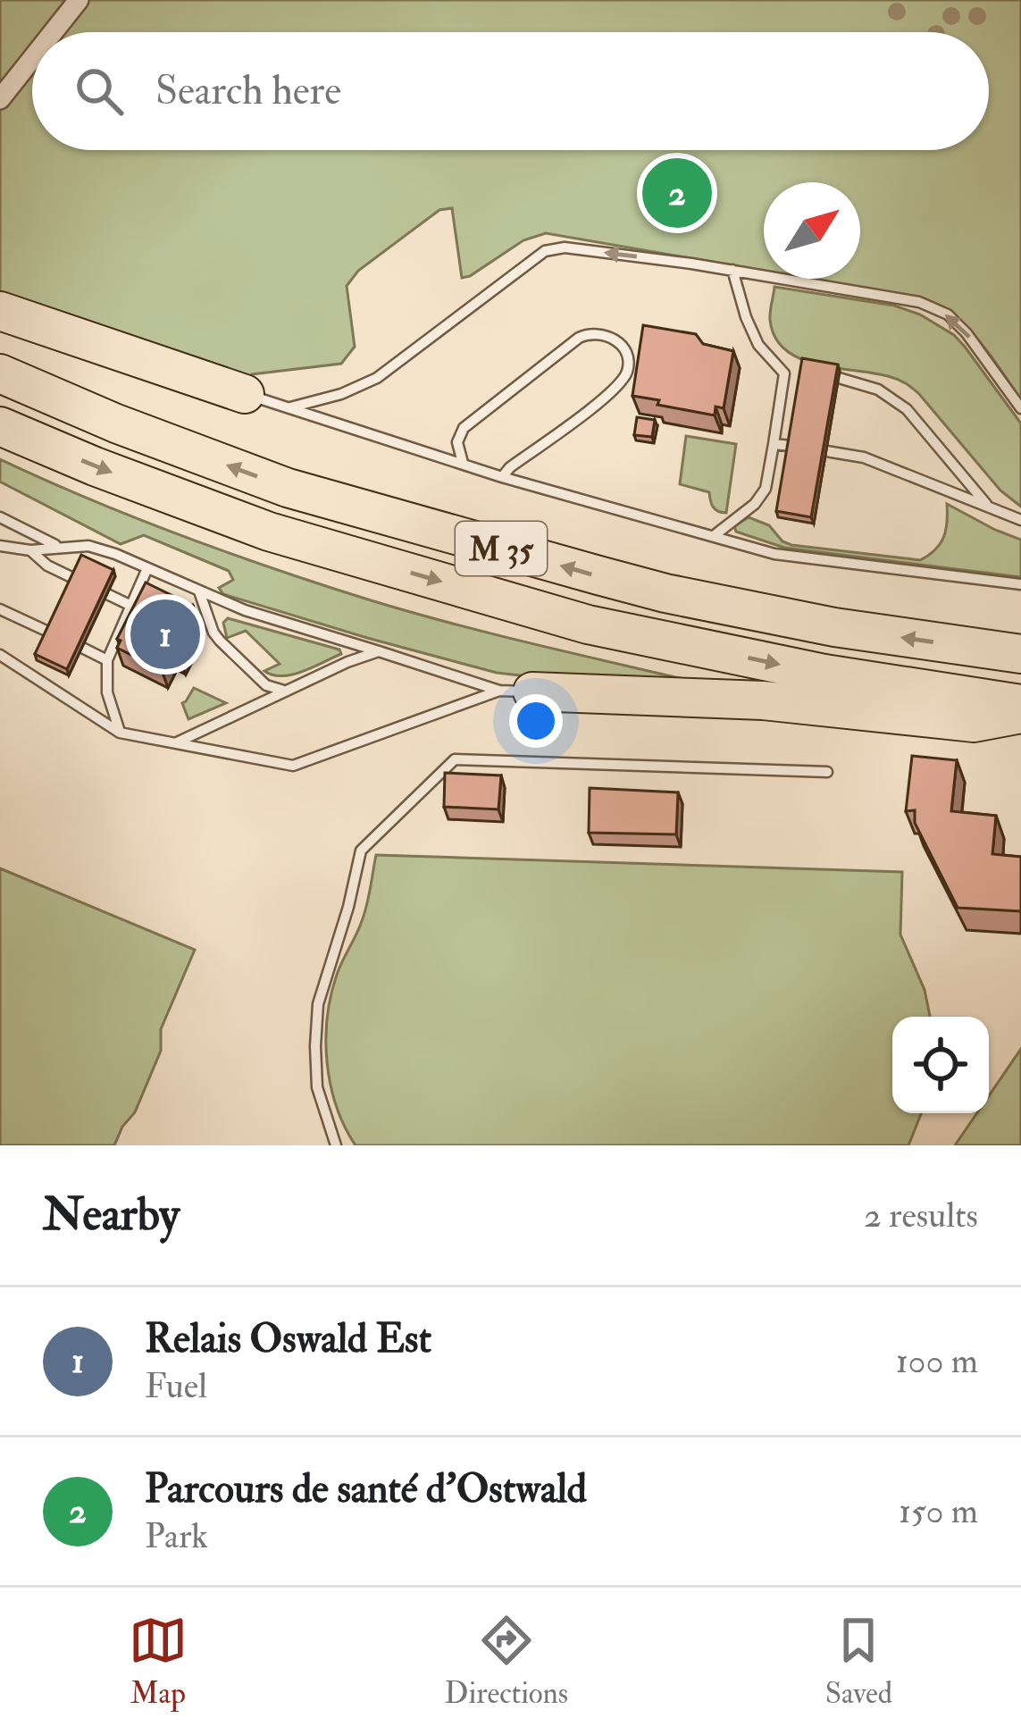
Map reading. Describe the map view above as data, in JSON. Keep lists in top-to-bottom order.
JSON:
{
  "streets": {
    "highway": ["M 35"]
  },
  "north": "top right",
  "page": {
    "search": "Search here",
    "pins": ["2", "1"],
    "heading": ["Nearby", "2 results"],
    "list": [
      {
        "mark": "1",
        "name": "Relais Oswald Est",
        "note": "Fuel",
        "value": "100 m"
      },
      {
        "mark": "2",
        "name": "Parcours de santé d'Ostwald",
        "note": "Park",
        "value": "150 m"
      }
    ],
    "nav": ["Map", "Directions", "Saved"]
  }
}
